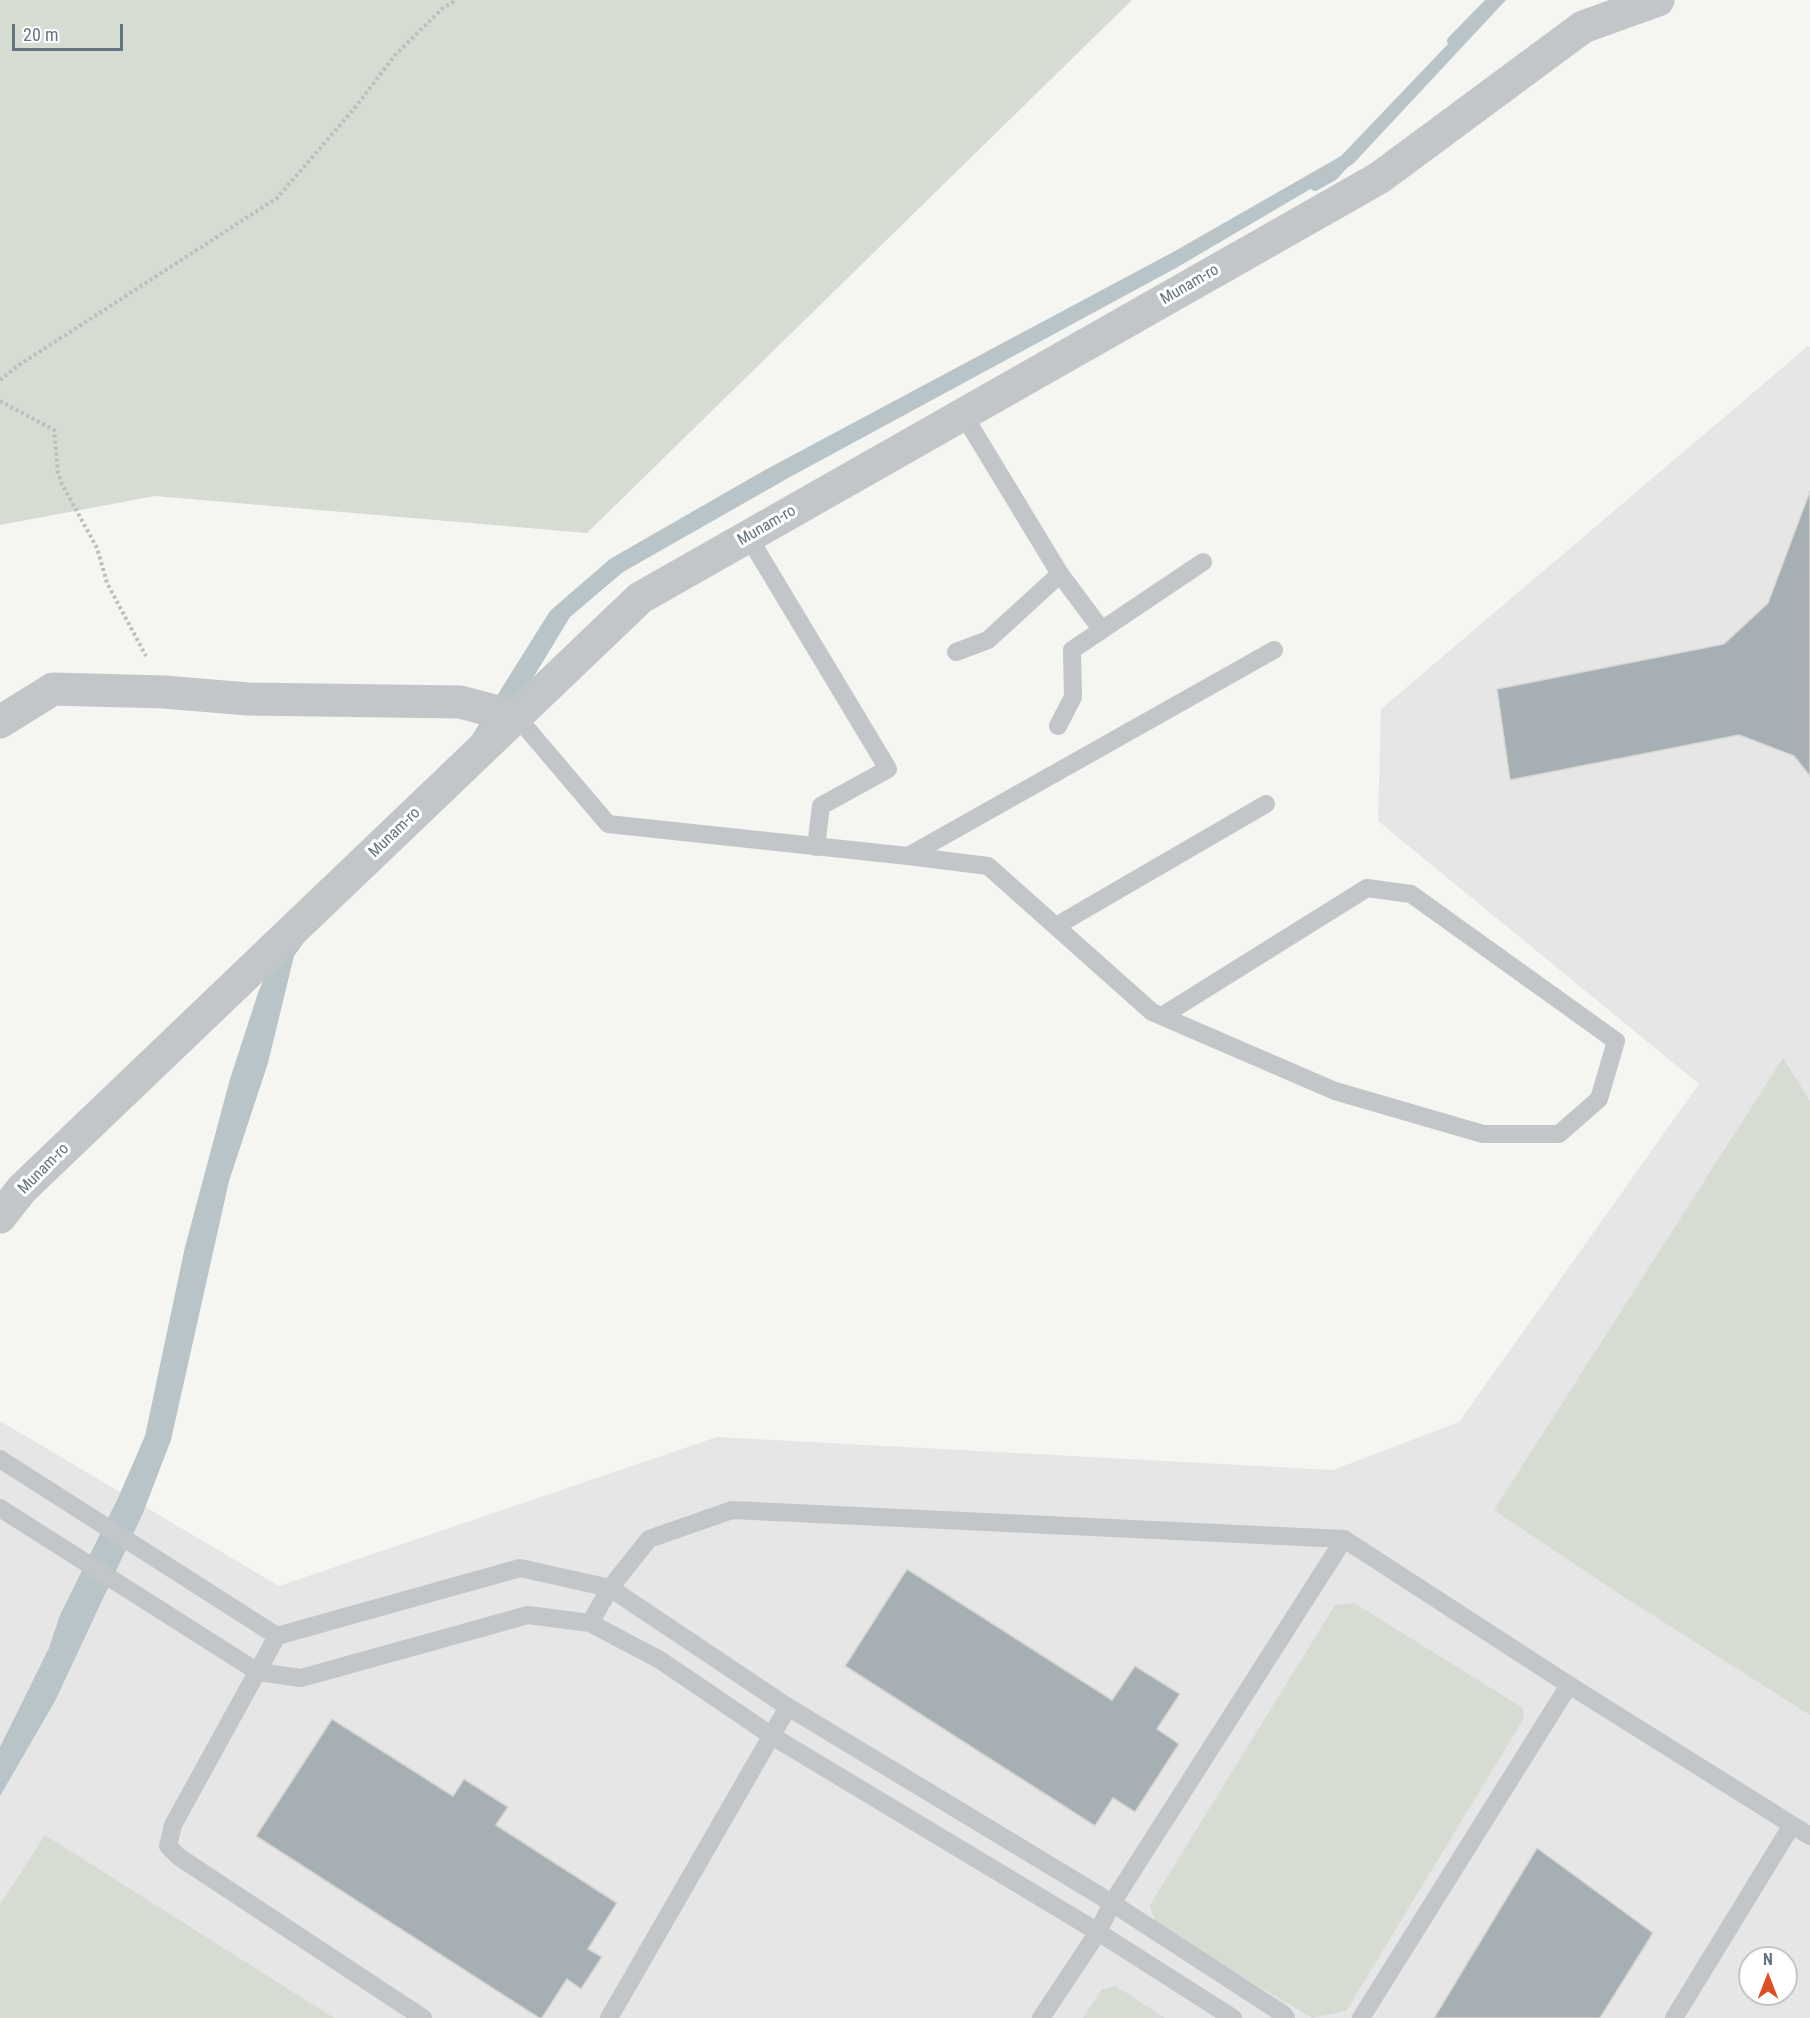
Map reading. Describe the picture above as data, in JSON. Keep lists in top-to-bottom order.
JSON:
{
  "streets": {
    "street": ["Munam-ro"]
  },
  "scale_bar": "20 m",
  "north": "top"
}
